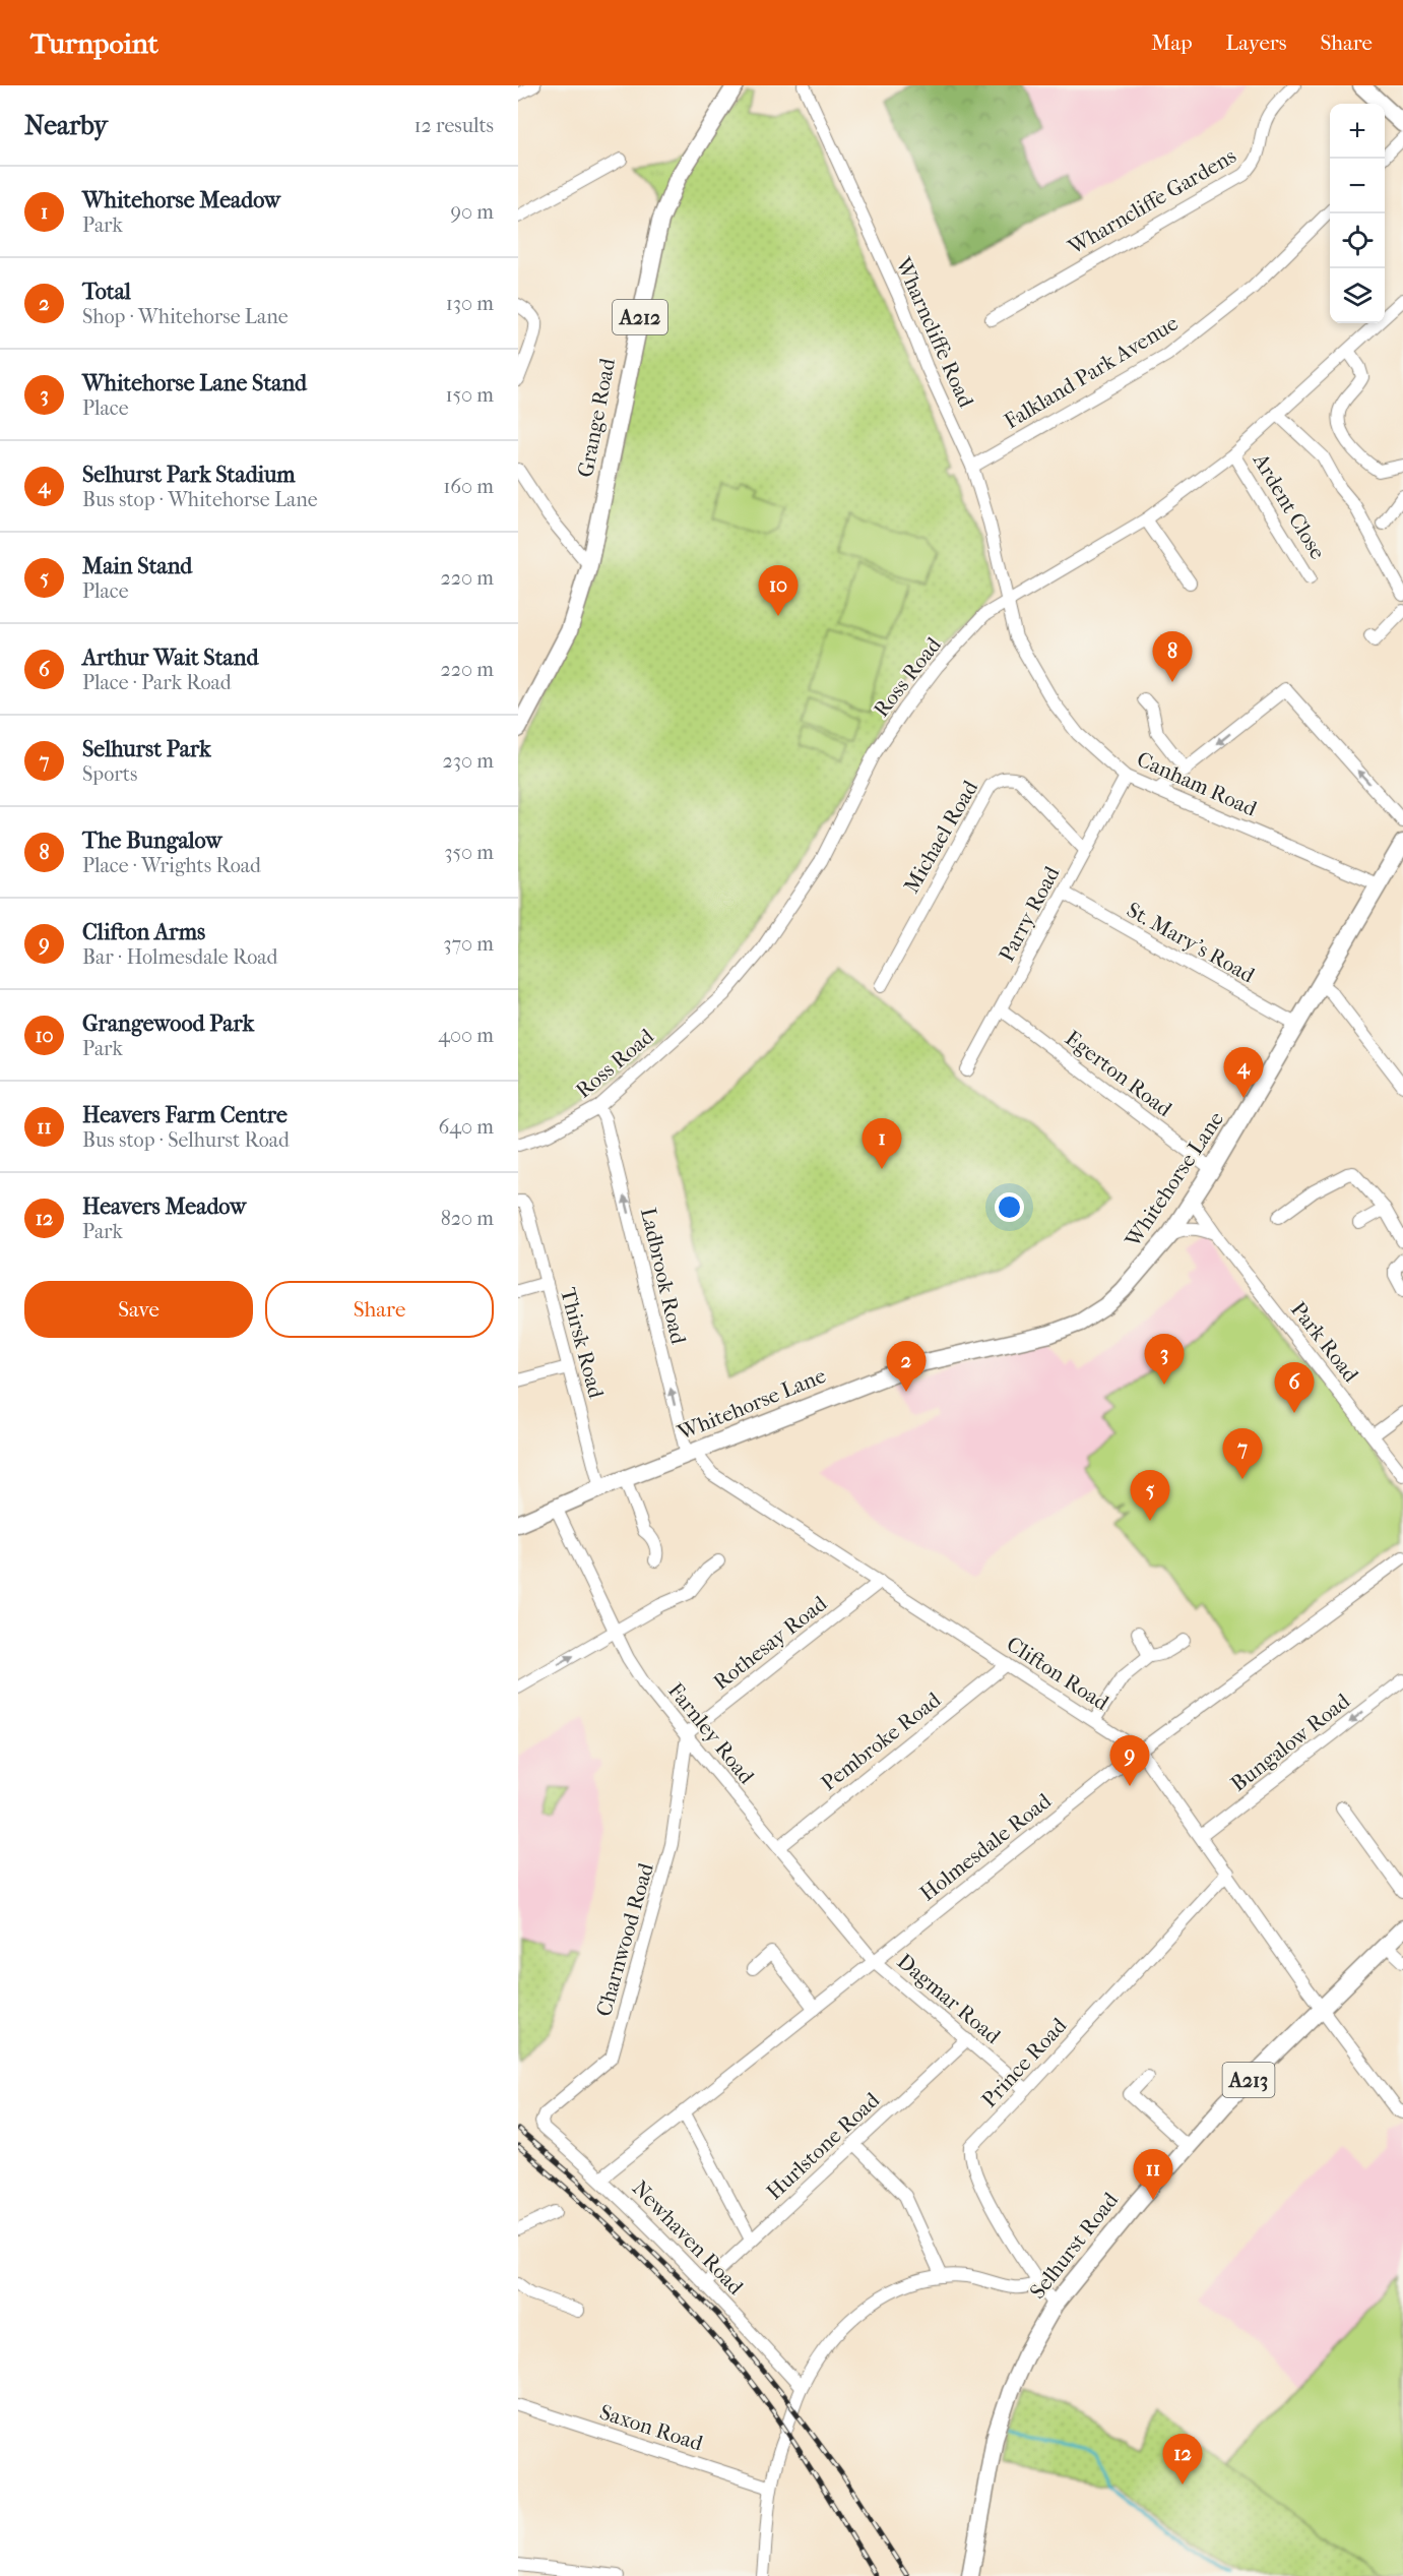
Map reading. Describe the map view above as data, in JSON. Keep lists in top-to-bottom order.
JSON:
{
  "streets": {
    "main road": [
      "A212",
      "Grange Road",
      "Whitehorse Lane",
      "A213",
      "Selhurst Road"
    ],
    "street": [
      "Wharncliffe Gardens",
      "Wharncliffe Road",
      "Falkland Park Avenue",
      "Ardent Close",
      "Ross Road",
      "Canham Road",
      "Michael Road",
      "Parry Road",
      "St. Mary's Road",
      "Egerton Road",
      "Ladbrook Road",
      "Park Road",
      "Thirsk Road",
      "Rothesay Road",
      "Clifton Road",
      "Farnley Road",
      "Pembroke Road",
      "Bungalow Road",
      "Holmesdale Road",
      "Charnwood Road",
      "Dagmar Road",
      "Prince Road",
      "Hurlstone Road",
      "Newhaven Road",
      "Saxon Road"
    ]
  },
  "crossings": [
    ["Wharncliffe Road", "Falkland Park Avenue"],
    ["Wharncliffe Road", "Ross Road"],
    ["Wharncliffe Road", "Canham Road"],
    ["Ardent Close", "Ross Road"],
    ["Ross Road", "Canham Road"],
    ["Ross Road", "Ladbrook Road"],
    ["Canham Road", "Parry Road"],
    ["Canham Road", "Whitehorse Lane"],
    ["Michael Road", "Parry Road"],
    ["Parry Road", "St. Mary's Road"],
    ["Parry Road", "Egerton Road"],
    ["St. Mary's Road", "Whitehorse Lane"],
    ["Egerton Road", "Whitehorse Lane"],
    ["Whitehorse Lane", "Ladbrook Road"],
    ["Whitehorse Lane", "Park Road"],
    ["Whitehorse Lane", "Thirsk Road"],
    ["Whitehorse Lane", "Clifton Road"],
    ["Whitehorse Lane", "Farnley Road"],
    ["Ladbrook Road", "Clifton Road"],
    ["Rothesay Road", "Clifton Road"],
    ["Rothesay Road", "Farnley Road"],
    ["Rothesay Road", "Charnwood Road"],
    ["Clifton Road", "Pembroke Road"],
    ["Clifton Road", "Bungalow Road"],
    ["Clifton Road", "Holmesdale Road"],
    ["Clifton Road", "Prince Road"],
    ["Clifton Road", "Selhurst Road"],
    ["Farnley Road", "Pembroke Road"],
    ["Farnley Road", "Holmesdale Road"],
    ["Farnley Road", "Charnwood Road"],
    ["Farnley Road", "Dagmar Road"],
    ["Holmesdale Road", "Dagmar Road"],
    ["Holmesdale Road", "Newhaven Road"],
    ["Charnwood Road", "Newhaven Road"],
    ["Dagmar Road", "Prince Road"],
    ["Dagmar Road", "Hurlstone Road"],
    ["Prince Road", "Selhurst Road"],
    ["Hurlstone Road", "Newhaven Road"]
  ],
  "one_way": ["Ladbrook Road", "Bungalow Road"],
  "page": {
    "header": "Turnpoint",
    "nav": ["Map", "Layers", "Share"],
    "heading": ["Nearby", "12 results"],
    "map_buttons": ["+", "−"],
    "list": [
      {
        "mark": "1",
        "name": "Whitehorse Meadow",
        "note": "Park",
        "value": "90 m"
      },
      {
        "mark": "2",
        "name": "Total",
        "note": "Shop · Whitehorse Lane",
        "value": "130 m"
      },
      {
        "mark": "3",
        "name": "Whitehorse Lane Stand",
        "note": "Place",
        "value": "150 m"
      },
      {
        "mark": "4",
        "name": "Selhurst Park Stadium",
        "note": "Bus stop · Whitehorse Lane",
        "value": "160 m"
      },
      {
        "mark": "5",
        "name": "Main Stand",
        "note": "Place",
        "value": "220 m"
      },
      {
        "mark": "6",
        "name": "Arthur Wait Stand",
        "note": "Place · Park Road",
        "value": "220 m"
      },
      {
        "mark": "7",
        "name": "Selhurst Park",
        "note": "Sports",
        "value": "230 m"
      },
      {
        "mark": "8",
        "name": "The Bungalow",
        "note": "Place · Wrights Road",
        "value": "350 m"
      },
      {
        "mark": "9",
        "name": "Clifton Arms",
        "note": "Bar · Holmesdale Road",
        "value": "370 m"
      },
      {
        "mark": "10",
        "name": "Grangewood Park",
        "note": "Park",
        "value": "400 m"
      },
      {
        "mark": "11",
        "name": "Heavers Farm Centre",
        "note": "Bus stop · Selhurst Road",
        "value": "640 m"
      },
      {
        "mark": "12",
        "name": "Heavers Meadow",
        "note": "Park",
        "value": "820 m"
      }
    ],
    "pins": [
      "10",
      "8",
      "4",
      "1",
      "3",
      "2",
      "6",
      "7",
      "5",
      "9",
      "11",
      "12"
    ],
    "buttons": ["Save", "Share"]
  }
}
